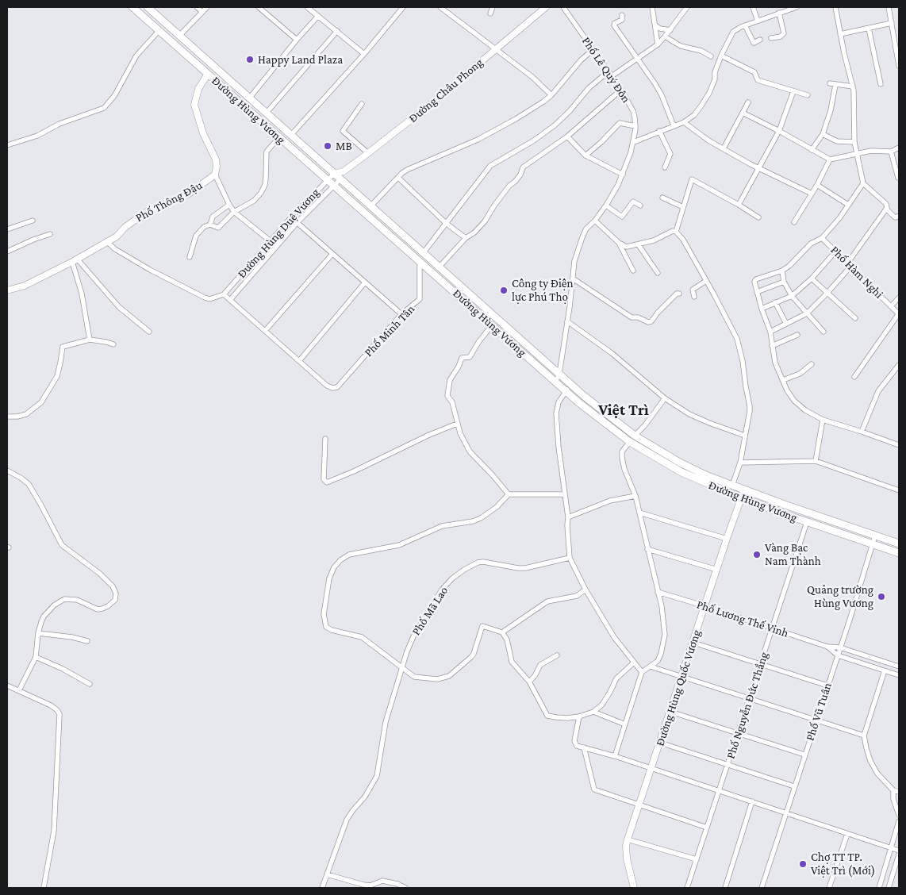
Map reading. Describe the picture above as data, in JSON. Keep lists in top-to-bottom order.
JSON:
{
  "streets": {
    "main road": ["Đường Hùng Vương"],
    "street": [
      "Phố Lê Quý Đôn",
      "Đường Châu Phong",
      "Phố Thông Đậu",
      "Đường Hùng Duệ Vương",
      "Phố Hàm Nghi",
      "Phố Minh Tân",
      "Phố Mã Lao",
      "Phố Lương Thế Vinh",
      "Đường Hùng Quốc Vương",
      "Phố Nguyễn Đức Thắng",
      "Phố Vũ Tuân"
    ]
  },
  "crossings": [
    ["Phố Lê Quý Đôn", "Đường Hùng Vương"],
    ["Đường Châu Phong", "Đường Hùng Vương"],
    ["Đường Châu Phong", "Đường Hùng Duệ Vương"],
    ["Đường Hùng Vương", "Phố Thông Đậu"],
    ["Đường Hùng Vương", "Đường Hùng Duệ Vương"],
    ["Đường Hùng Vương", "Phố Minh Tân"],
    ["Đường Hùng Vương", "Đường Hùng Quốc Vương"],
    ["Đường Hùng Vương", "Phố Nguyễn Đức Thắng"],
    ["Đường Hùng Vương", "Phố Vũ Tuân"],
    ["Phố Lương Thế Vinh", "Đường Hùng Quốc Vương"],
    ["Phố Lương Thế Vinh", "Phố Nguyễn Đức Thắng"],
    ["Phố Lương Thế Vinh", "Phố Vũ Tuân"]
  ],
  "districts": ["Việt Trì"],
  "places": [
    "Happy Land Plaza",
    "MB",
    "Công ty Điện lực Phú Thọ",
    "Vàng Bạc Nam Thành",
    "Quảng trường Hùng Vương",
    "Chợ TT TP. Việt Trì (Mới)"
  ]
}
